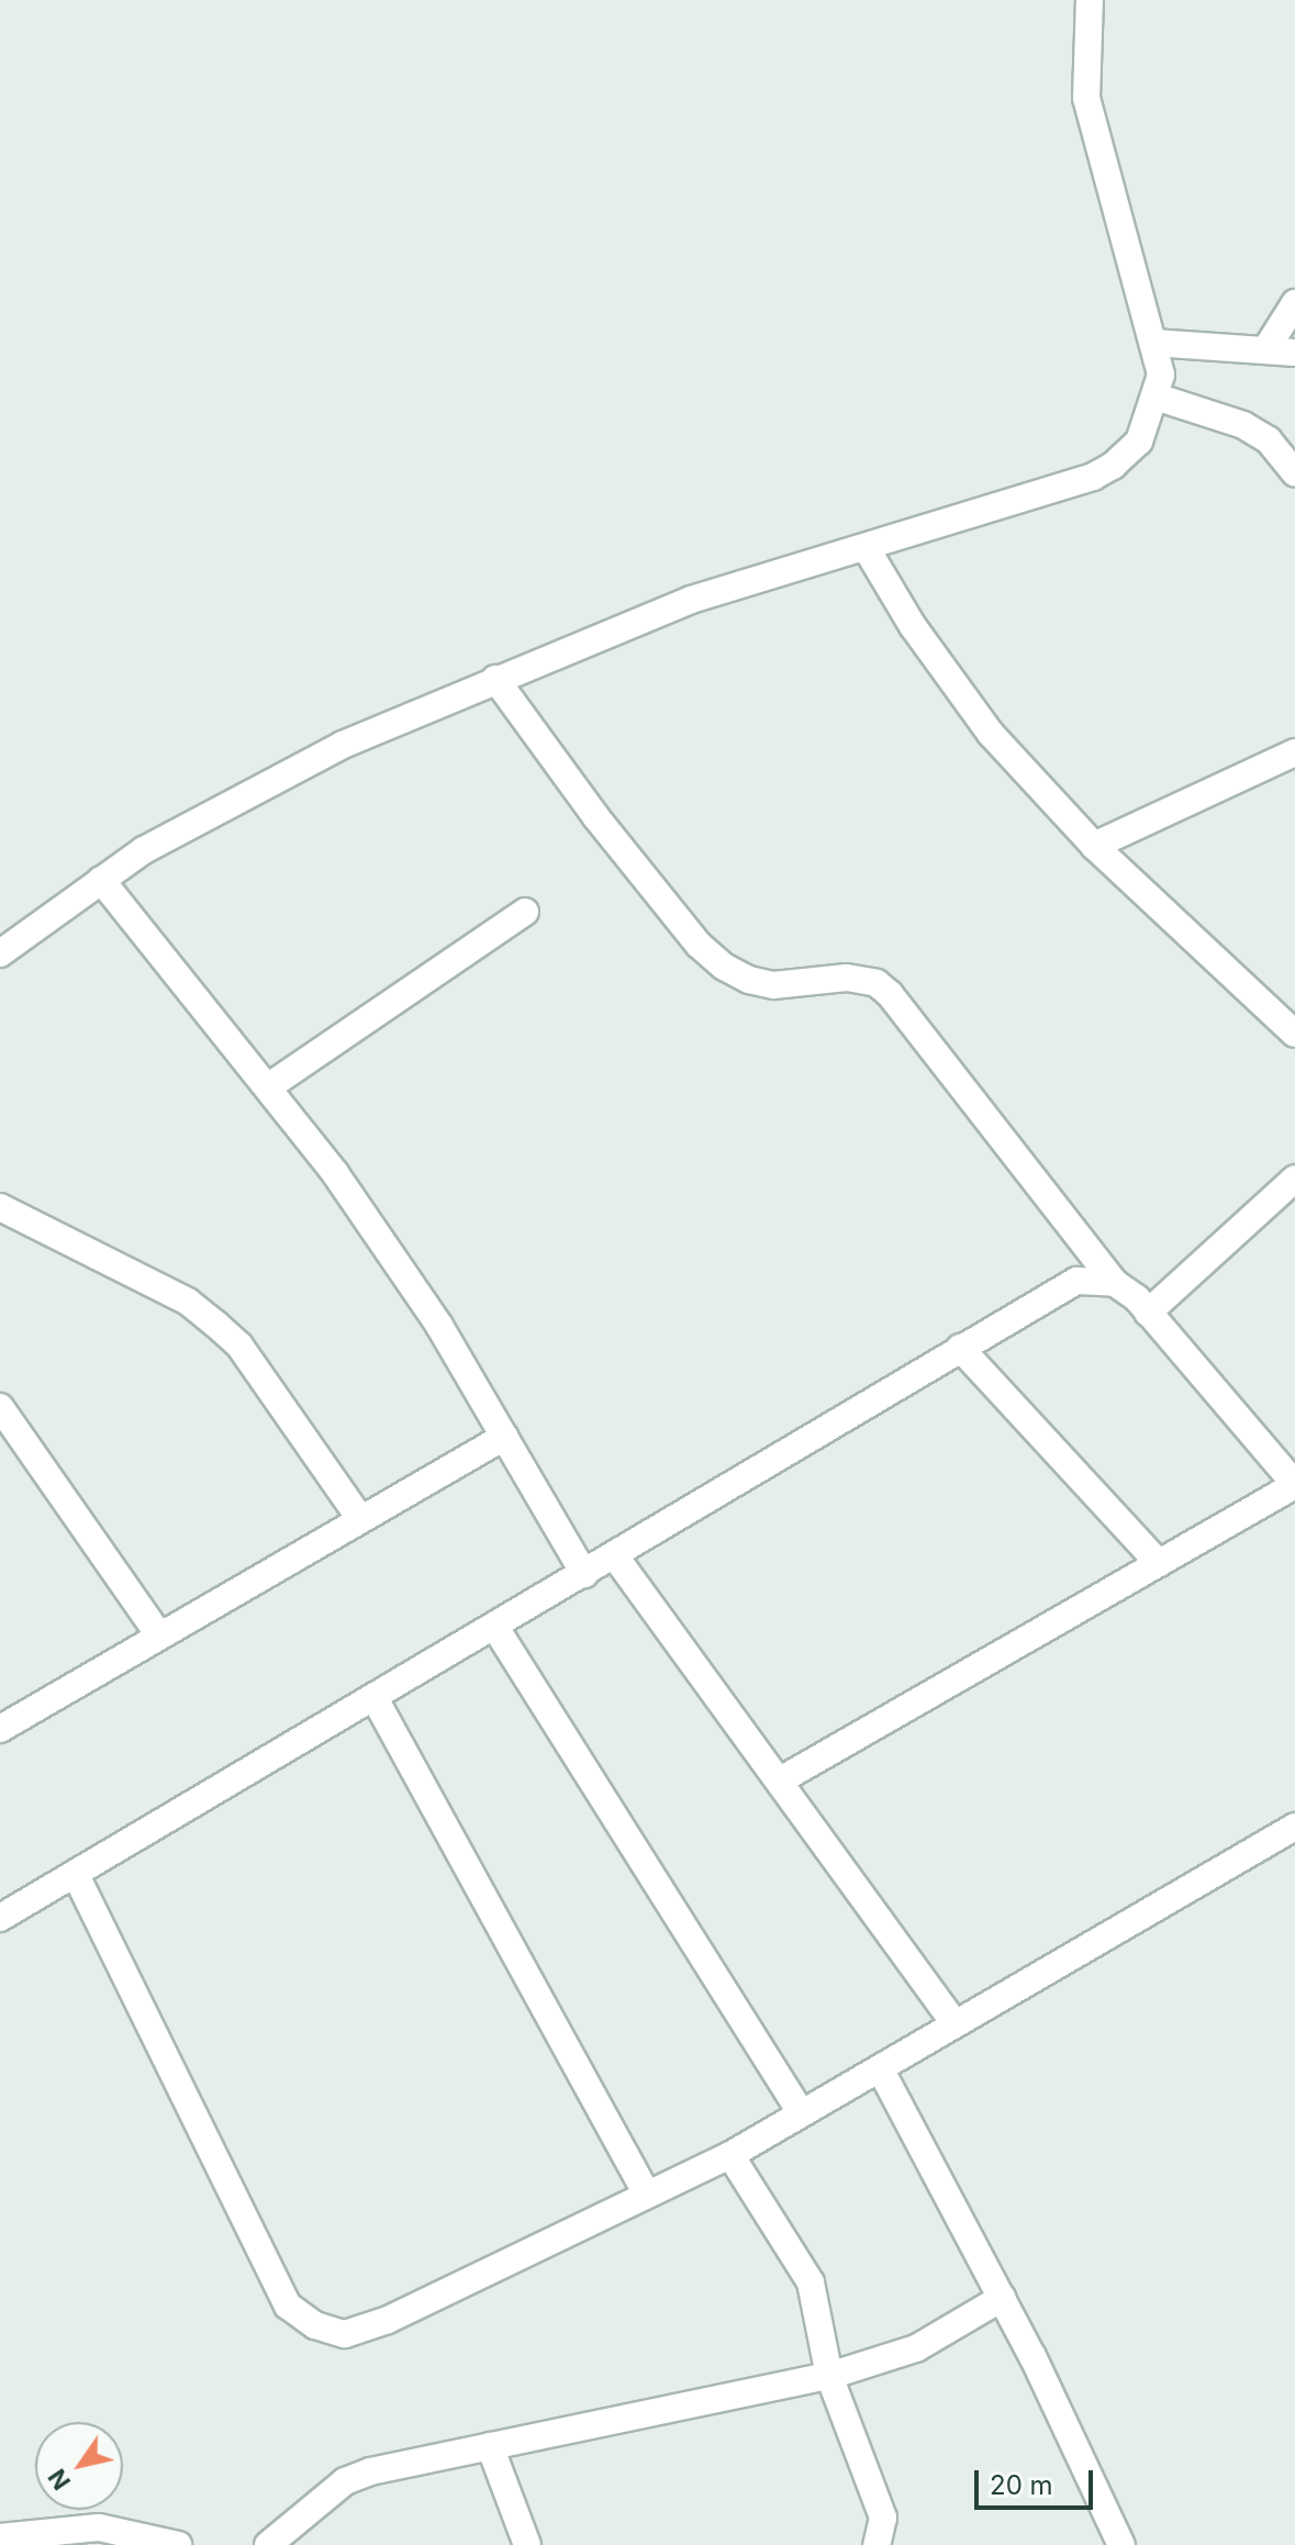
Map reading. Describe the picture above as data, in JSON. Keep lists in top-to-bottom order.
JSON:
{
  "scale_bar": "20 m",
  "north": "bottom left"
}
